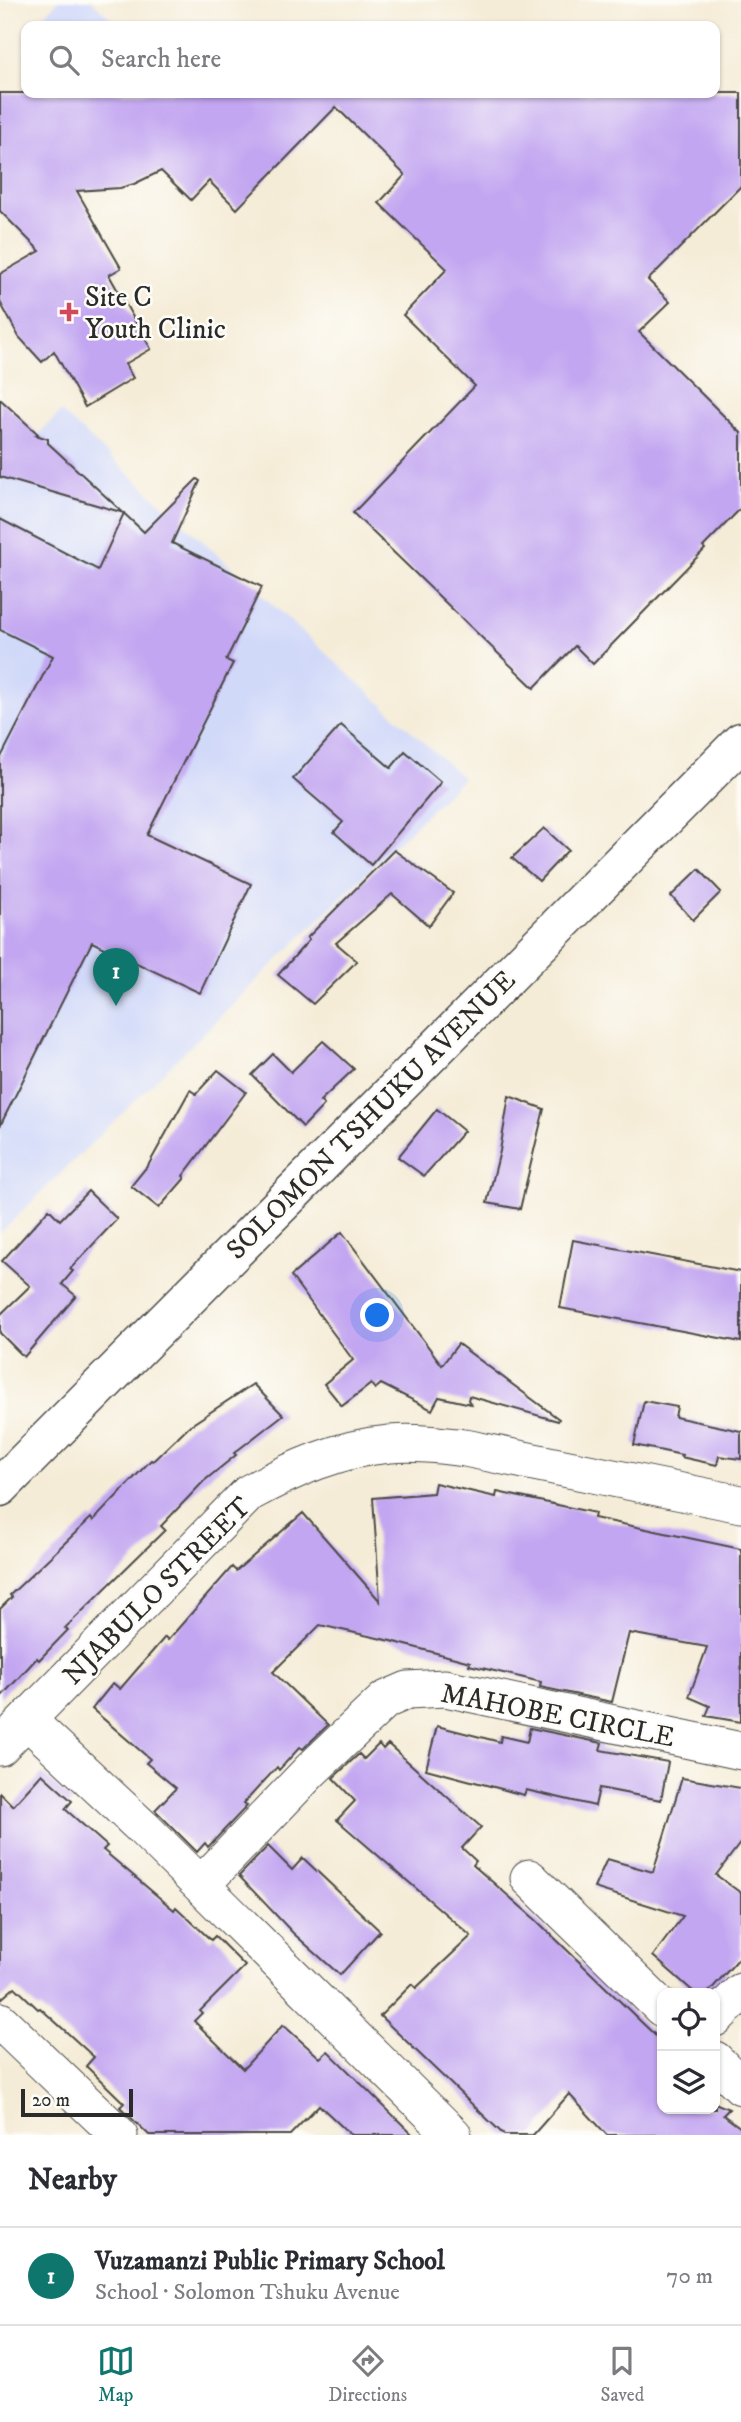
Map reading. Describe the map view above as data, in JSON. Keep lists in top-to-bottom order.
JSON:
{
  "streets": {
    "street": ["SOLOMON TSHUKU AVENUE", "NJABULO STREET", "MAHOBE CIRCLE"]
  },
  "places": {
    "health": ["Site C Youth Clinic"]
  },
  "scale_bar": "20 m",
  "page": {
    "search": "Search here",
    "pins": "1",
    "scale": "20 m",
    "heading": "Nearby",
    "list": [
      {
        "mark": "1",
        "name": "Vuzamanzi Public Primary School",
        "note": "School · Solomon Tshuku Avenue",
        "value": "70 m"
      }
    ],
    "nav": ["Map", "Directions", "Saved"]
  }
}
